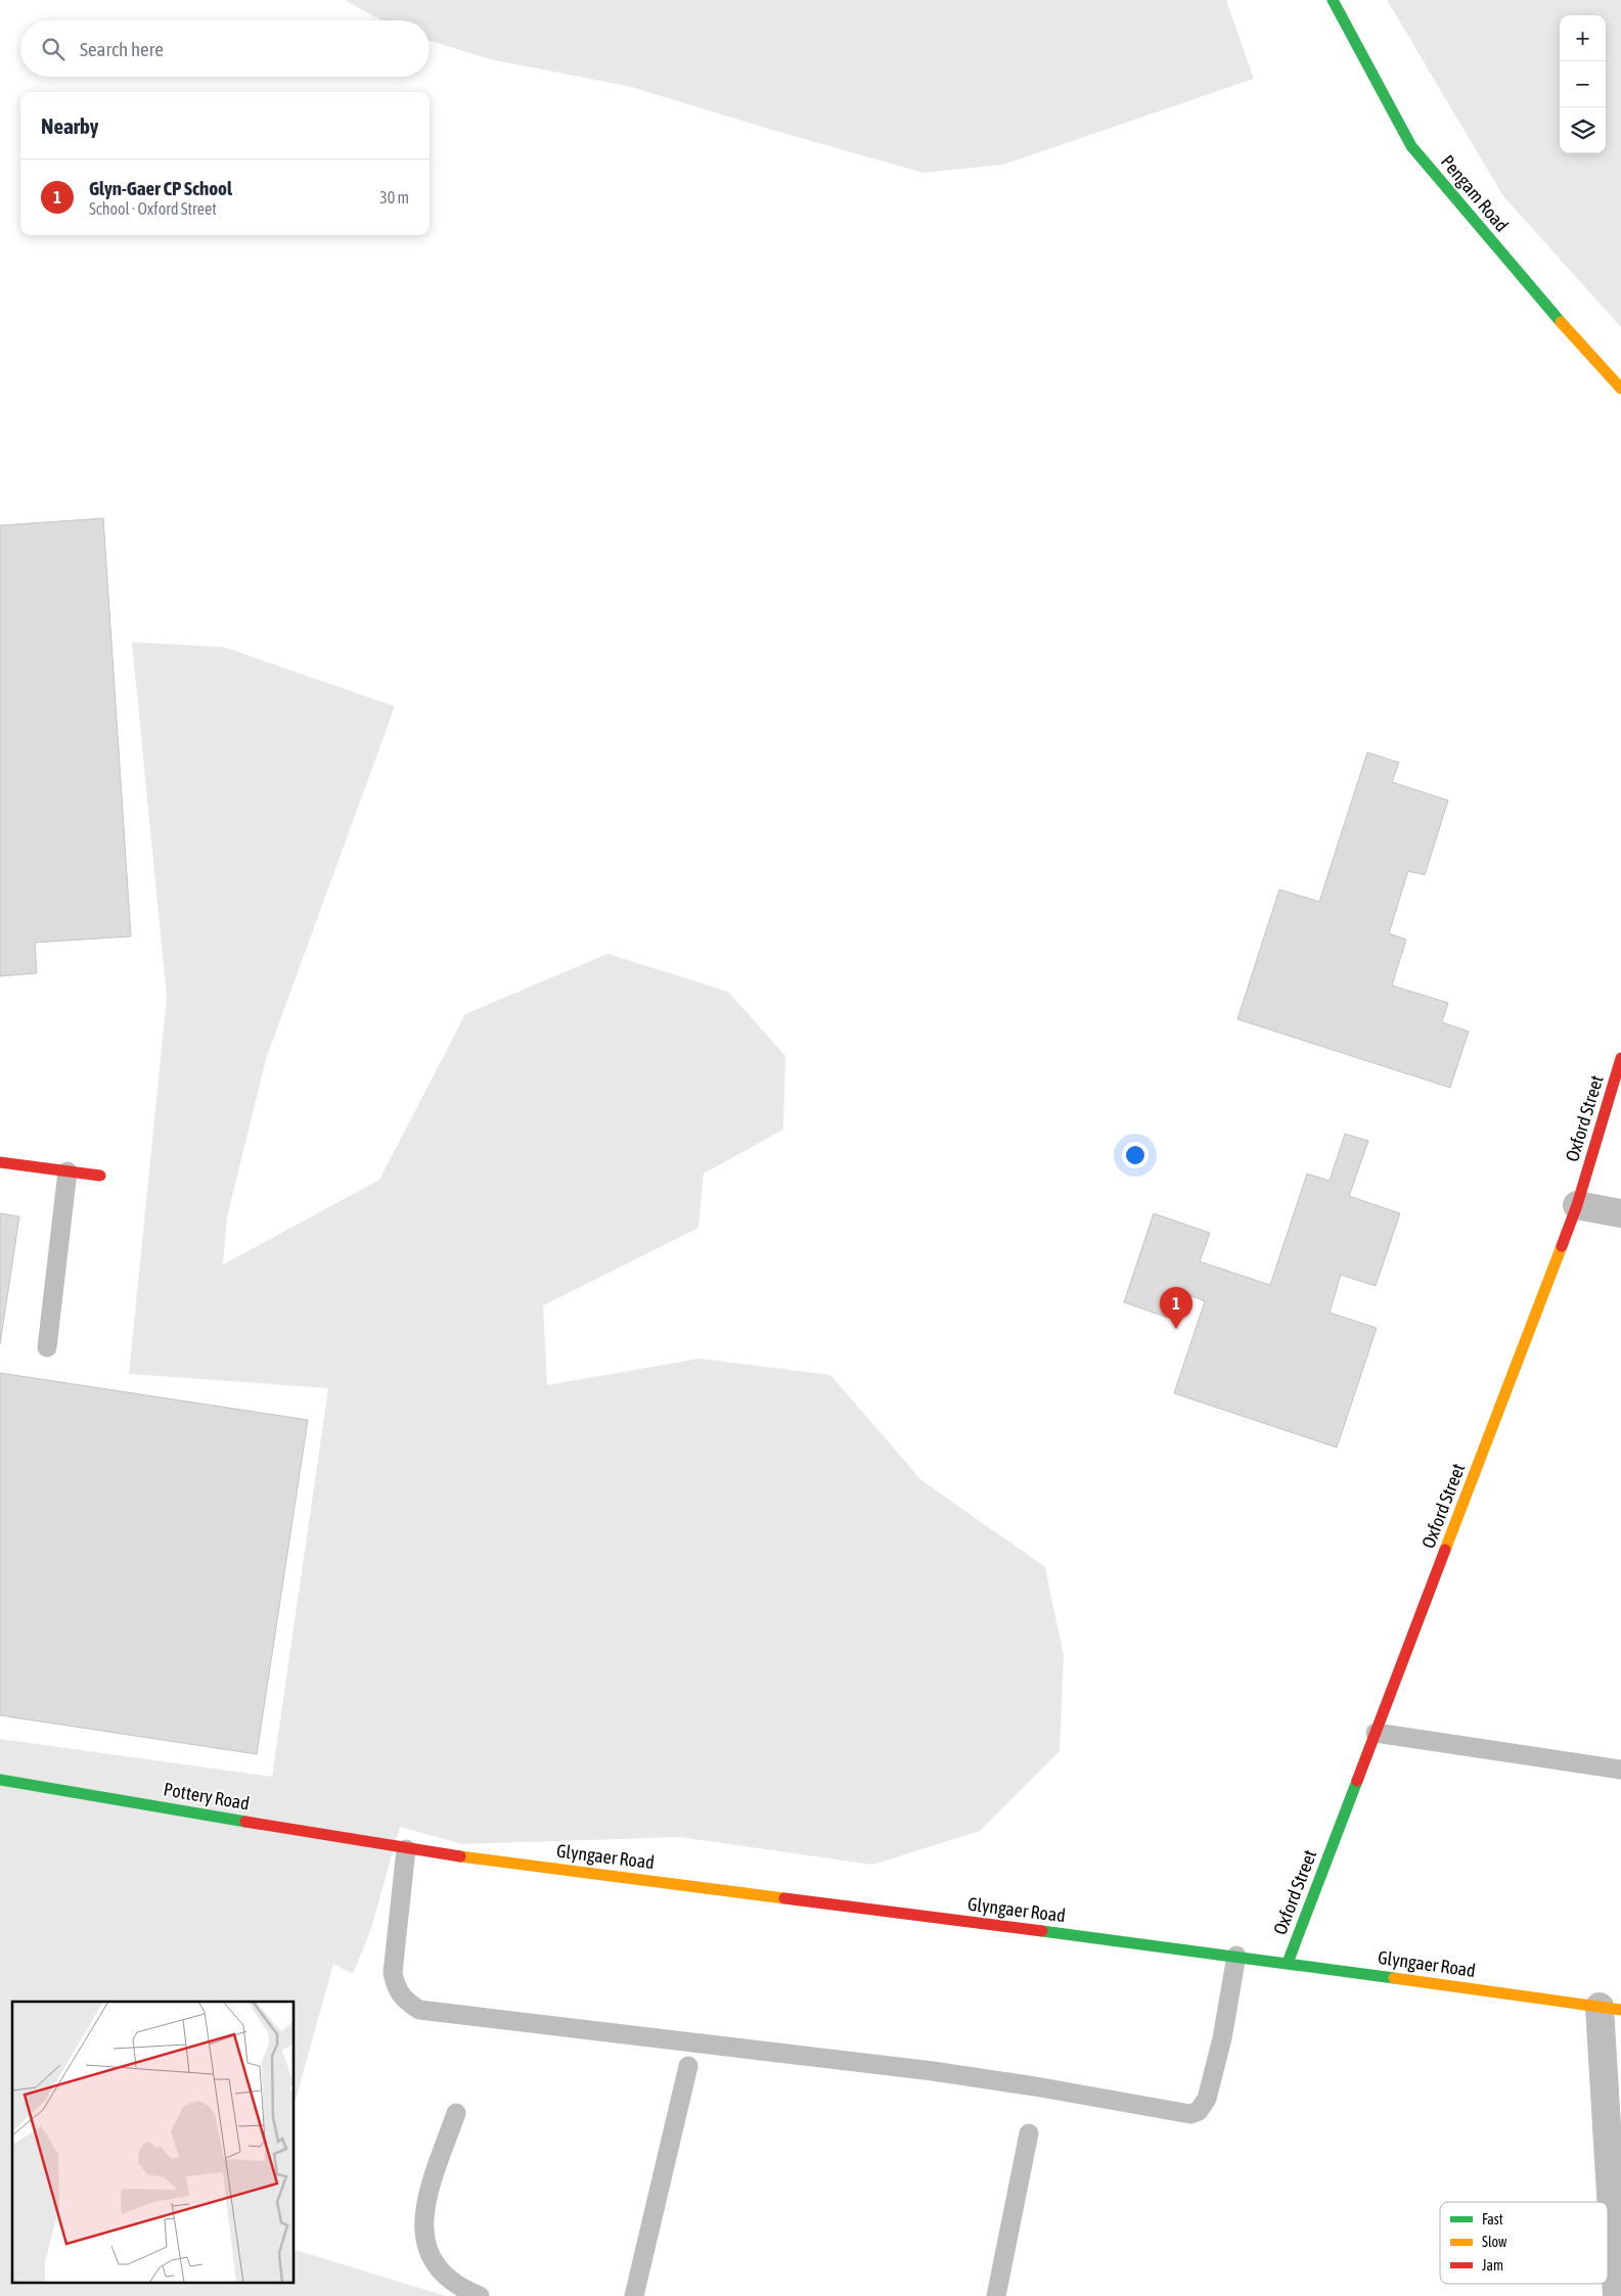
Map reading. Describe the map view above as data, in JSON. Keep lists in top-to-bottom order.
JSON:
{
  "streets": {
    "street": [
      "Pengam Road",
      "Oxford Street",
      "Pottery Road",
      "Glyngaer Road"
    ]
  },
  "crossings": [
    ["Oxford Street", "Glyngaer Road"],
    ["Pottery Road", "Glyngaer Road"]
  ],
  "legend": ["Fast", "Slow", "Jam"],
  "page": {
    "map_buttons": ["+", "−"],
    "search": "Search here",
    "heading": "Nearby",
    "list": [
      {
        "mark": "1",
        "name": "Glyn-Gaer CP School",
        "note": "School · Oxford Street",
        "value": "30 m"
      }
    ],
    "pins": "1"
  }
}
